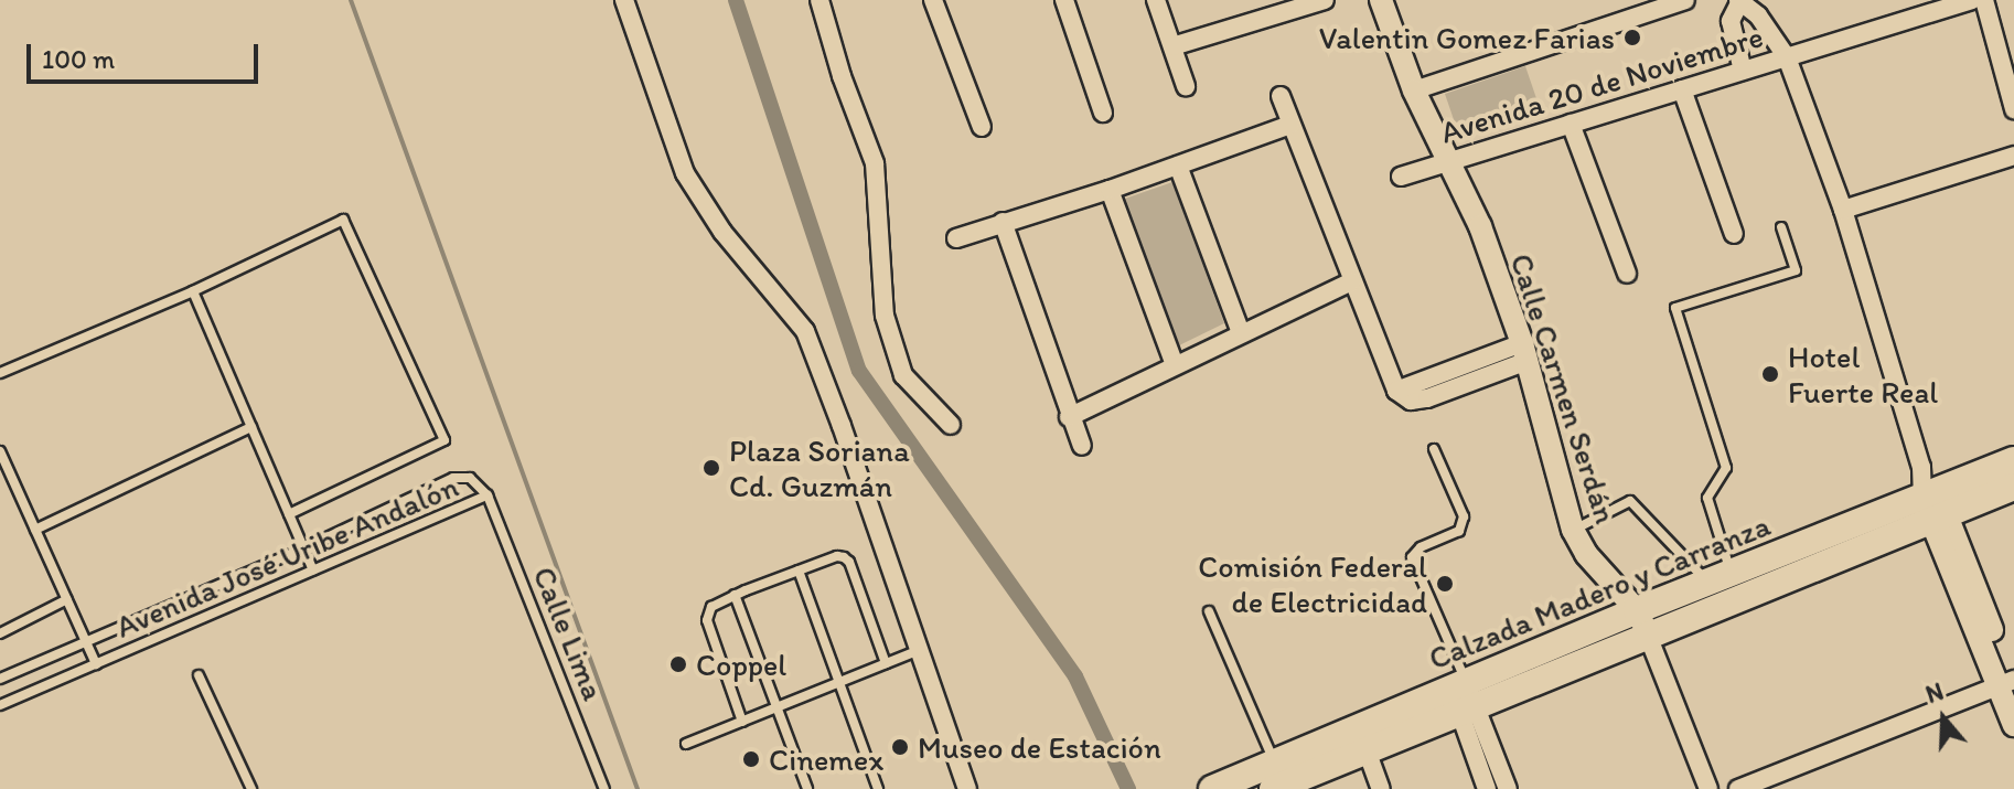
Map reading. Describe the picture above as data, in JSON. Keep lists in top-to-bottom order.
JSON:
{
  "streets": {
    "main road": ["Calzada Madero y Carranza"],
    "street": ["Avenida 20 de Noviembre", "Calle Carmen Serdán"],
    "lane": ["Avenida José Uribe Andalón", "Calle Lima"]
  },
  "crossings": [
    ["Avenida 20 de Noviembre", "Calle Carmen Serdán"],
    ["Calle Carmen Serdán", "Calzada Madero y Carranza"],
    ["Avenida José Uribe Andalón", "Calle Lima"]
  ],
  "places": [
    "Valentin Gomez Farias",
    "Hotel Fuerte Real",
    "Plaza Soriana Cd. Guzmán",
    "Comisión Federal de Electricidad",
    "Coppel",
    "Museo de Estación",
    "Cinemex"
  ],
  "scale_bar": "100 m",
  "north": "top"
}
